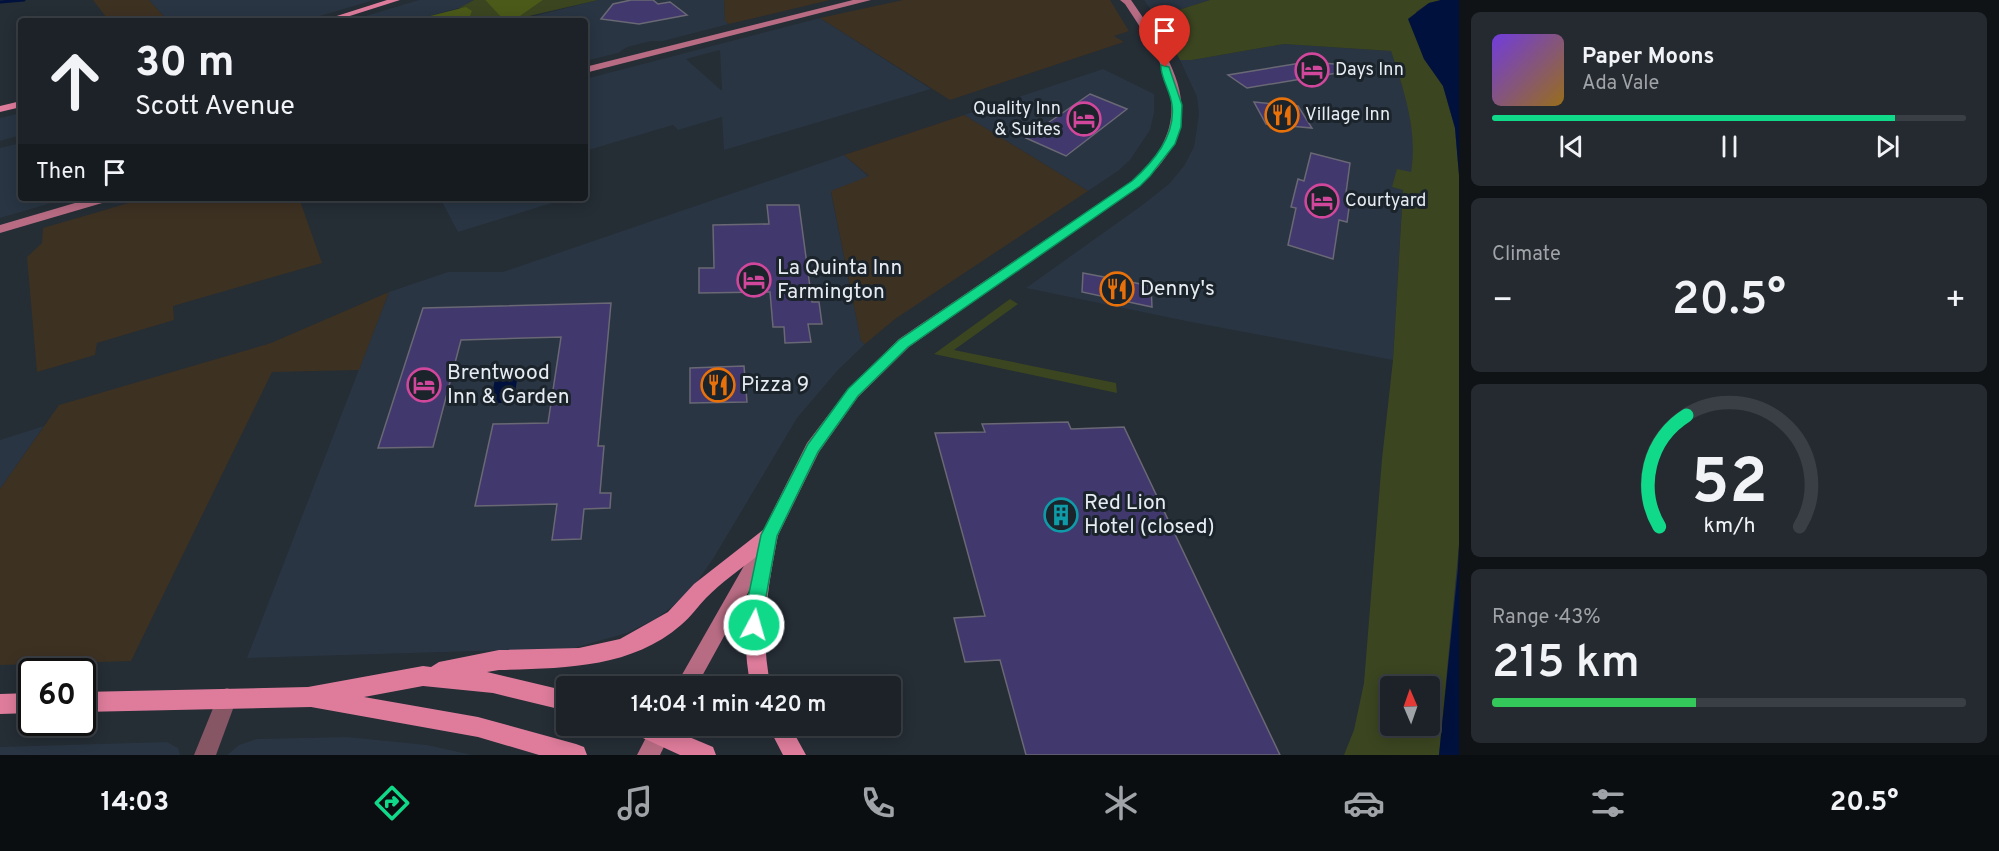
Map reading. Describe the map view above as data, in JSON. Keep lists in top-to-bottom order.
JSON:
{
  "places": {
    "hotel": [
      "Days Inn",
      "Quality Inn & Suites",
      "Courtyard",
      "La Quinta Inn Farmington",
      "Brentwood Inn & Garden"
    ],
    "restaurant": ["Village Inn", "Denny's", "Pizza 9"],
    "building": ["Red Lion Hotel (closed)"]
  },
  "north": "top",
  "page": {
    "turn": ["30 m", "Scott Avenue"],
    "song": ["Paper Moons", "Ada Vale"],
    "then": "Then",
    "tile": [
      "Climate",
      ["Range · 43%", "215 km"]
    ],
    "heat": ["−", "20.5°", "+"],
    "limit": "60",
    "trip": "14:04 · 1 min · 420 m",
    "tabs": ["14:03", "20.5°"],
    "gauge": ["52", "km/h"]
  }
}
